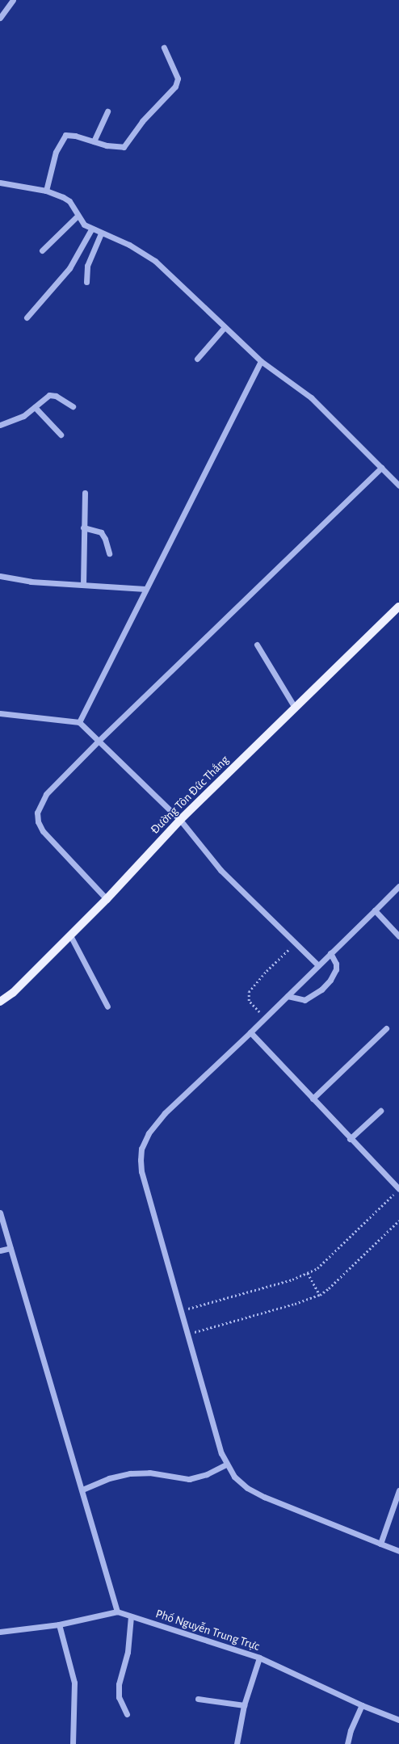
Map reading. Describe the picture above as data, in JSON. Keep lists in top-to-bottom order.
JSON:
{
  "streets": {
    "main road": ["Đường Tôn Đức Thắng"],
    "street": ["Phố Nguyễn Trung Trực"]
  }
}
